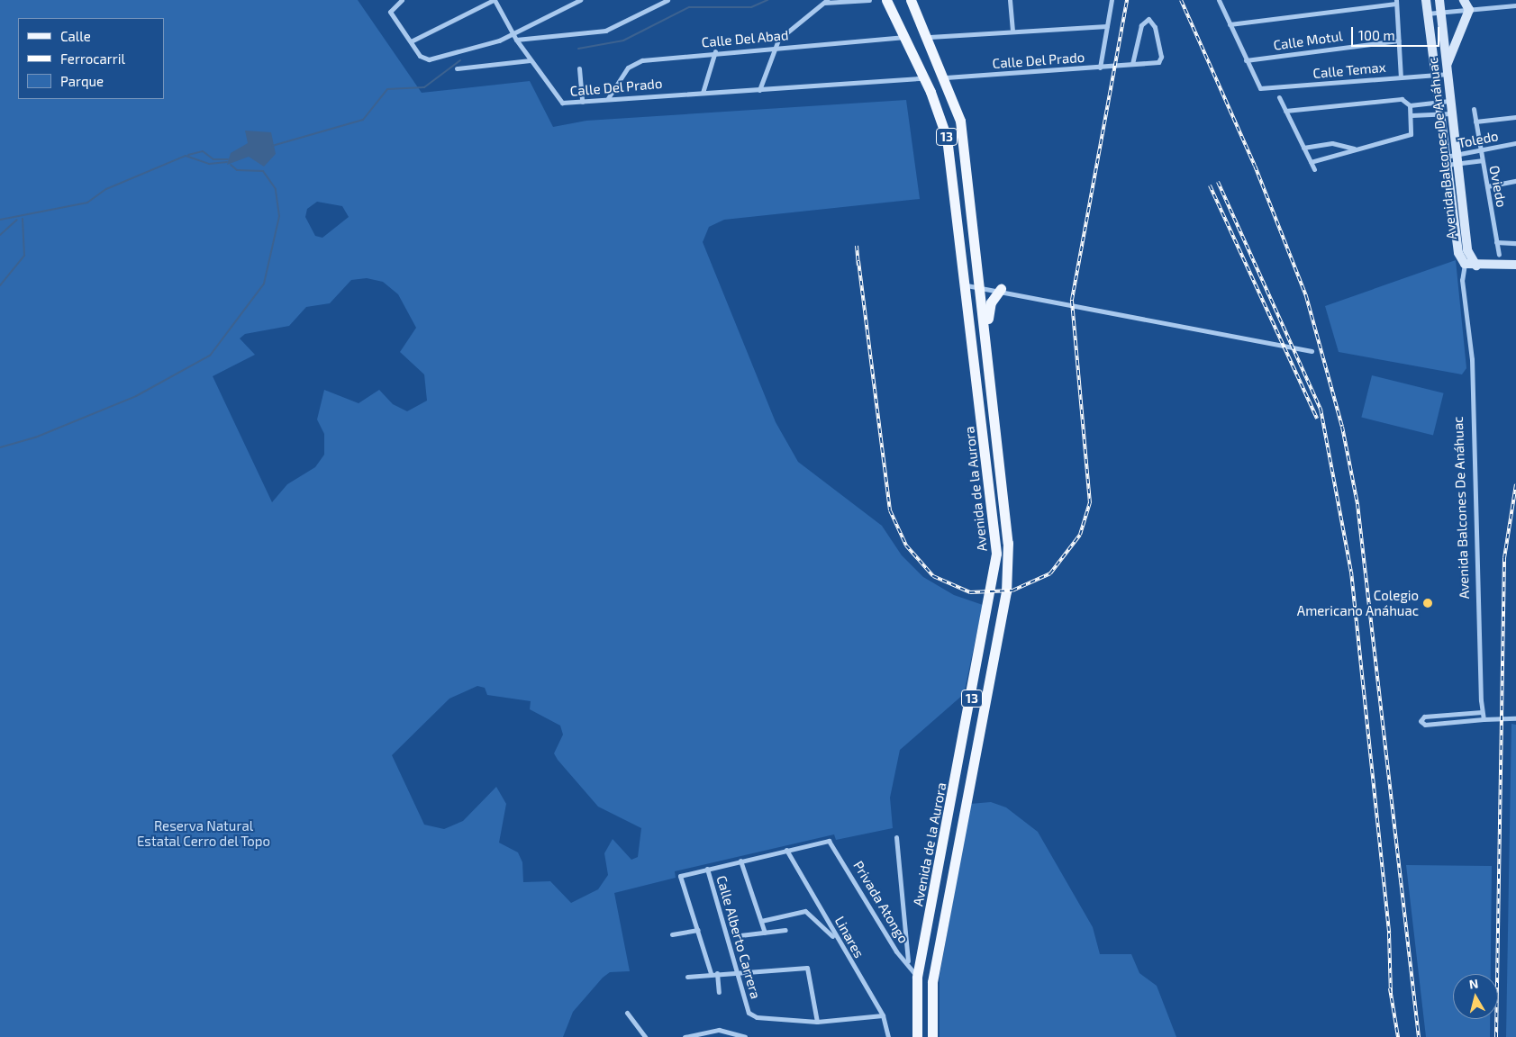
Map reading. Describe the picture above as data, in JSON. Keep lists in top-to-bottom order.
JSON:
{
  "streets": {
    "main road": ["13", "Avenida de la Aurora"],
    "street": [
      "Calle Del Abad",
      "Calle Motul",
      "Calle Del Prado",
      "Calle Temax",
      "Toledo",
      "Avenida Balcones De Anáhuac",
      "Oviedo",
      "Privada Atongo",
      "Calle Alberto Carrera",
      "Linares"
    ]
  },
  "crossings": [
    ["Calle Del Abad", "Calle Del Prado"],
    ["Calle Del Abad", "Avenida de la Aurora"],
    ["Calle Motul", "Calle Temax"],
    ["Calle Del Prado", "Avenida de la Aurora"],
    ["Calle Temax", "Avenida Balcones De Anáhuac"],
    ["Toledo", "Avenida Balcones De Anáhuac"],
    ["Toledo", "Oviedo"],
    ["Avenida de la Aurora", "Privada Atongo"],
    ["Privada Atongo", "Linares"]
  ],
  "parks": ["Reserva Natural Estatal Cerro del Topo"],
  "places": ["Colegio Americano Anáhuac"],
  "legend": ["Calle", "Ferrocarril", "Parque"],
  "scale_bar": "100 m",
  "north": "top"
}
